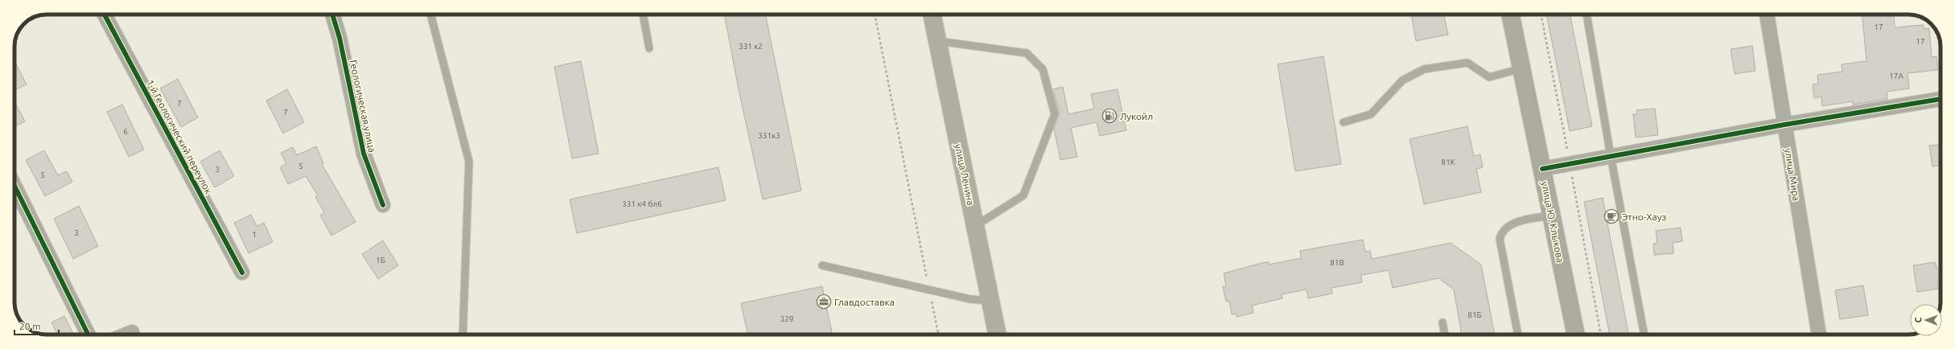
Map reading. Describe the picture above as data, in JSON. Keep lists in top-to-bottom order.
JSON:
{
  "streets": {
    "main road": ["улица Ленина", "улица Ю. Клыкова"],
    "street": ["Геологическая улица", "1-й Геологический переулок", "улица Мира"]
  },
  "places": {
    "fuel station": ["Лукойл"],
    "cafe": ["Этно-Хауз"],
    "office": ["Главдоставка"]
  },
  "house_numbers": [
    "17",
    "17",
    "331 к2",
    "17А",
    "7",
    "7",
    "6",
    "331к3",
    "81К",
    "5",
    "3",
    "5",
    "331 к4 бл6",
    "3",
    "1",
    "1Б",
    "81В",
    "81Б",
    "329"
  ],
  "scale_bar": "20 m",
  "north": "left"
}
